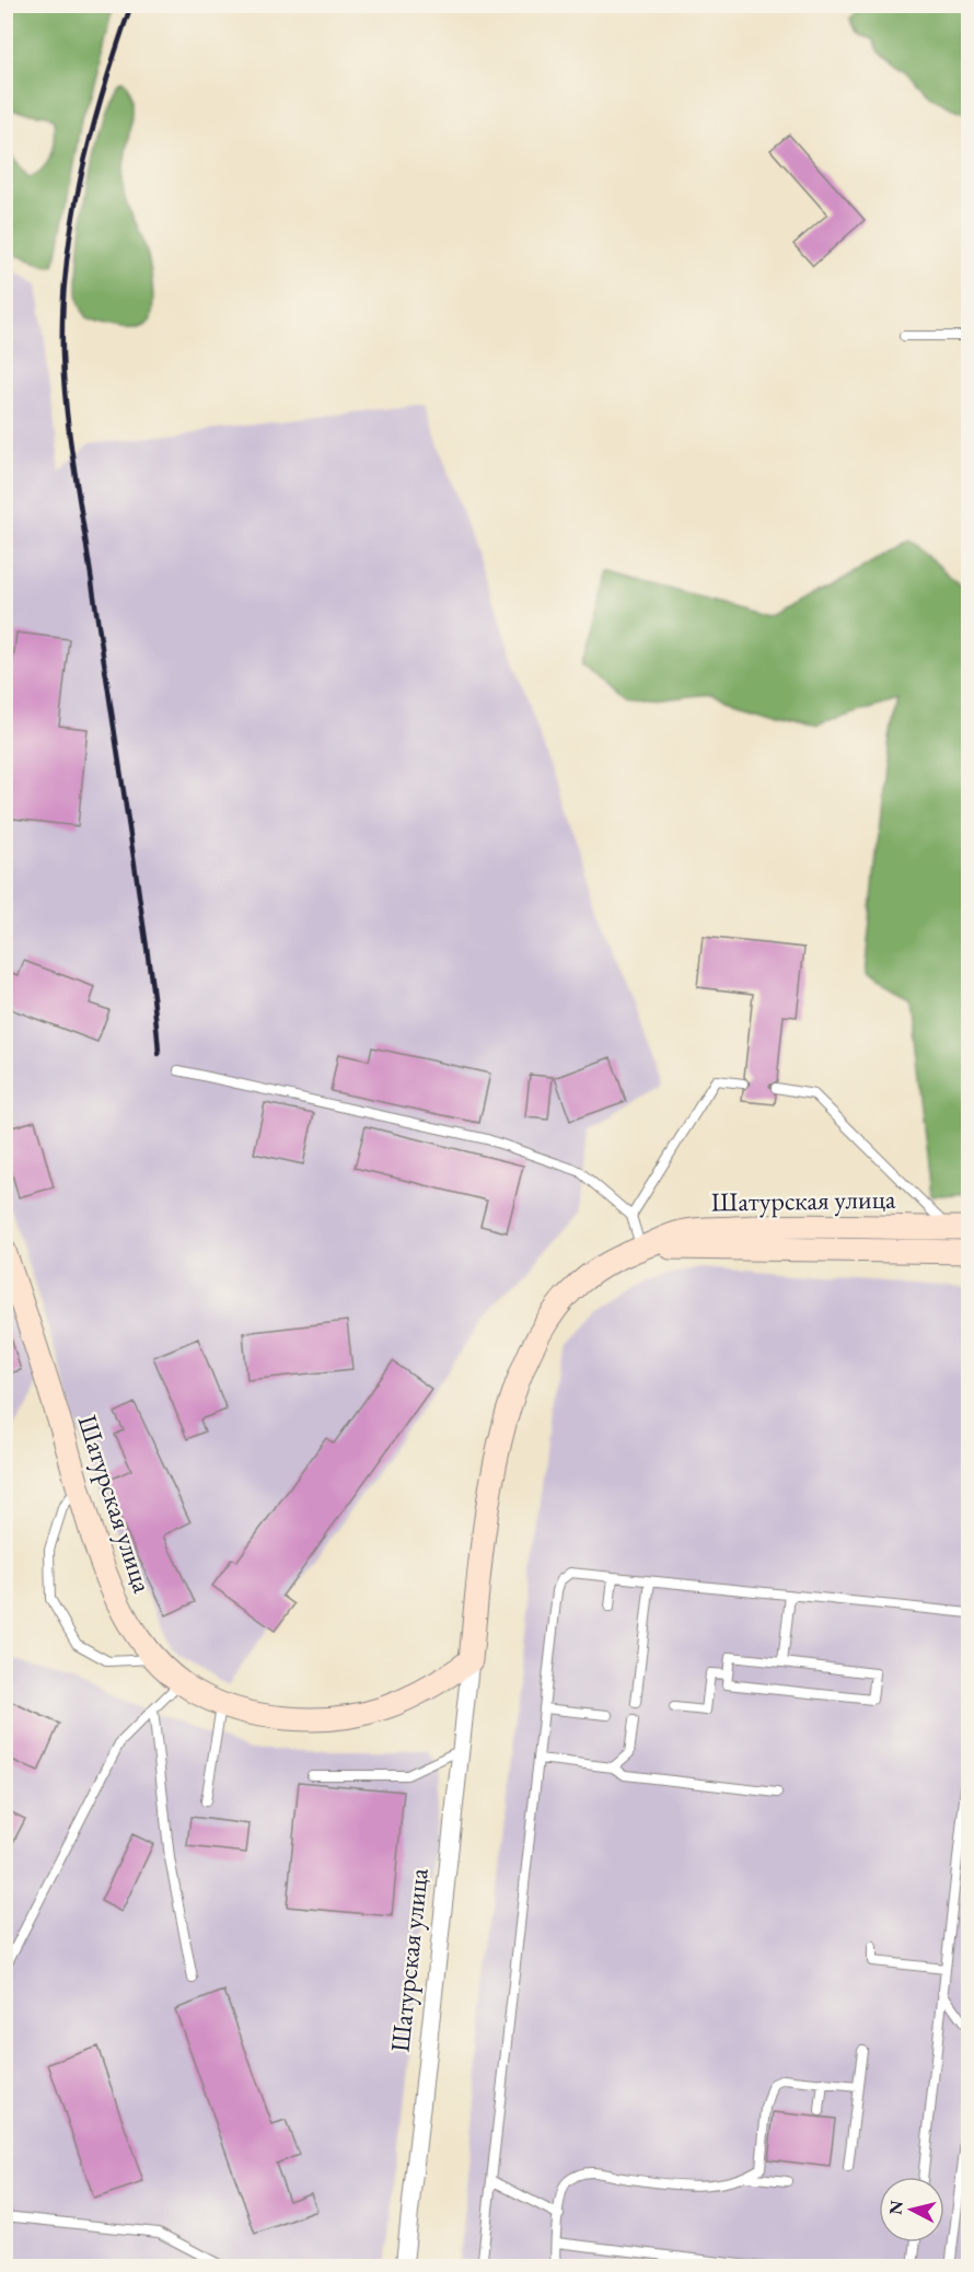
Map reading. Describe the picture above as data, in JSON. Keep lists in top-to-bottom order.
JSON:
{
  "streets": {
    "main road": ["Шатурская улица"]
  },
  "north": "left"
}
